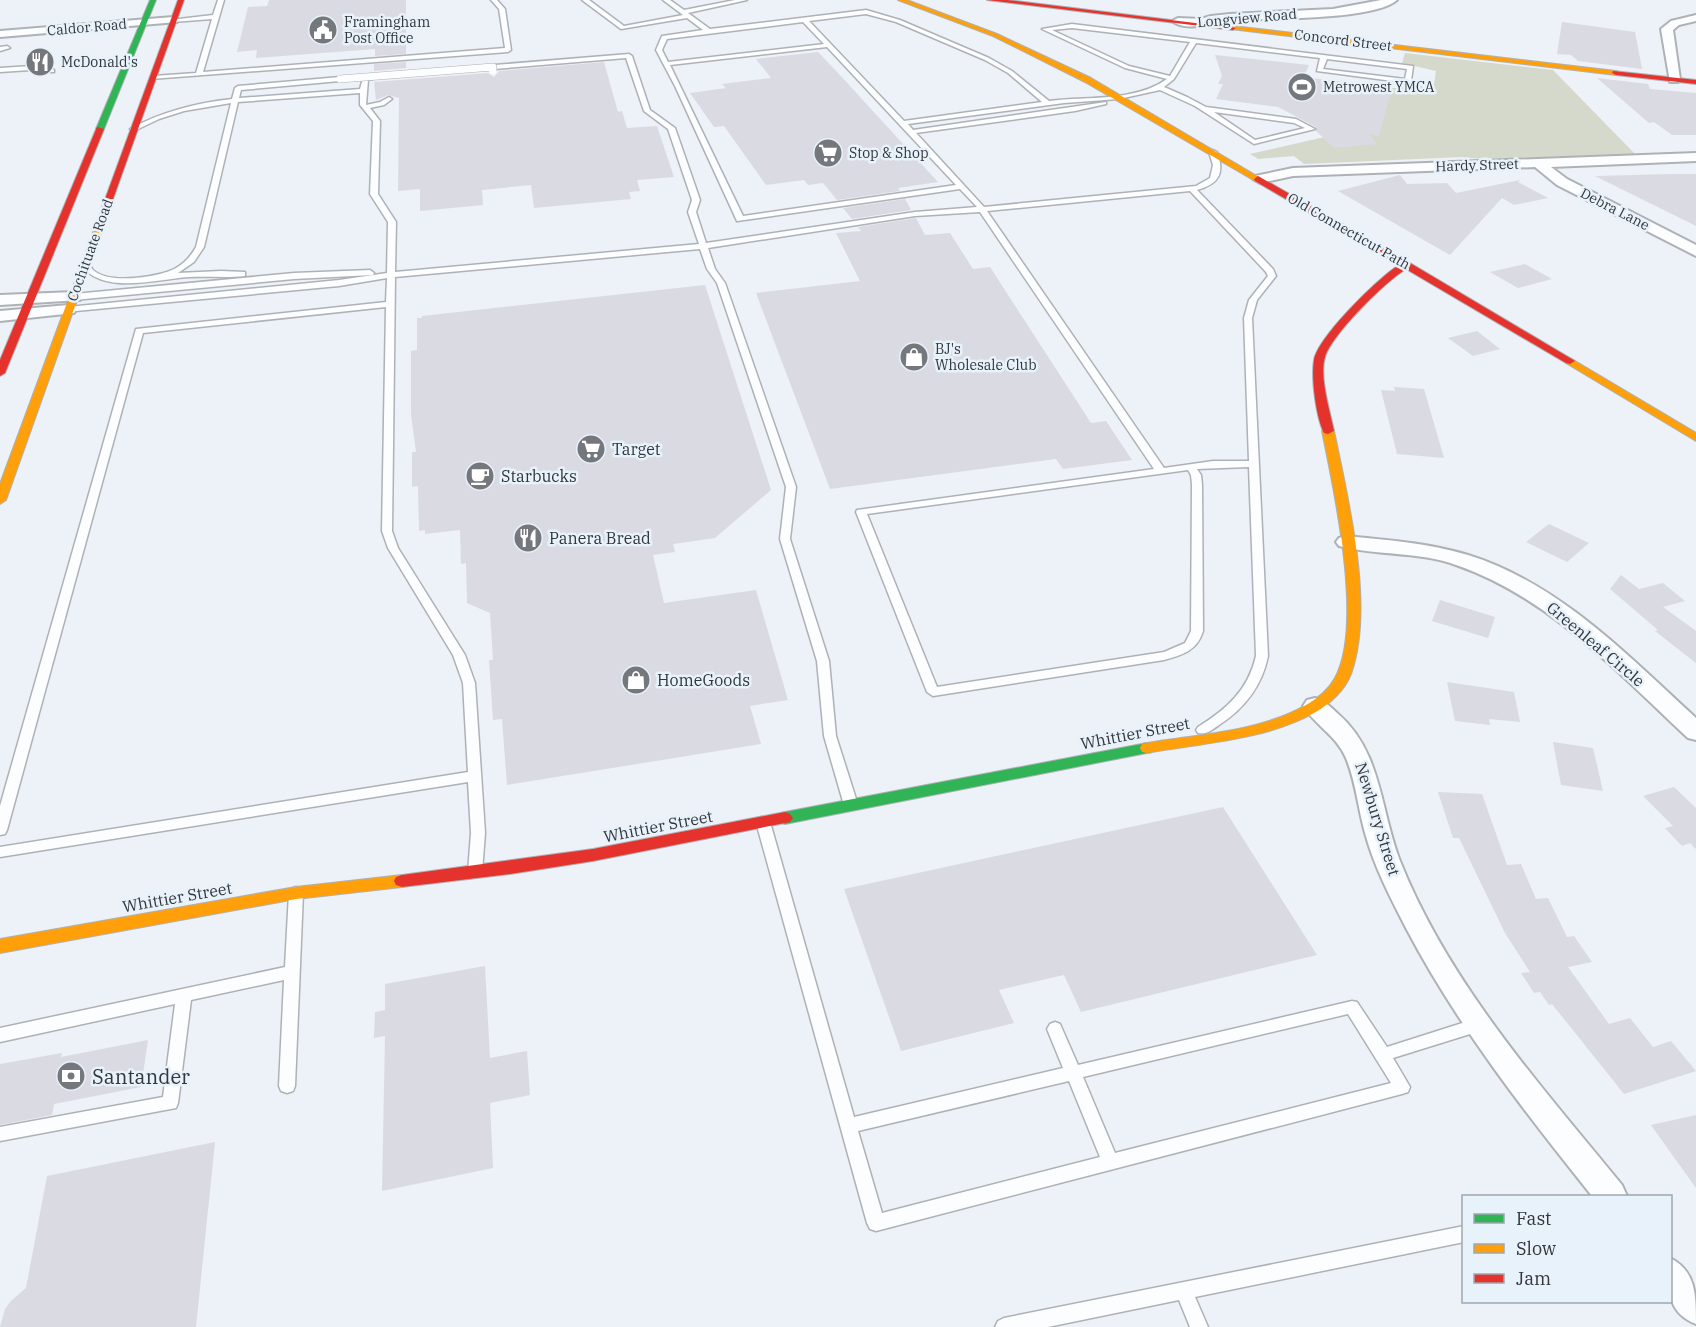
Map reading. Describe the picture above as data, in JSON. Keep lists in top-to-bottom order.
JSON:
{
  "streets": {
    "main road": [
      "Concord Street",
      "Old Connecticut Path",
      "Cochituate Road",
      "Whittier Street"
    ],
    "street": [
      "Longview Road",
      "Caldor Road",
      "Hardy Street",
      "Debra Lane",
      "Greenleaf Circle",
      "Newbury Street"
    ]
  },
  "crossings": [
    ["Longview Road", "Concord Street"],
    ["Caldor Road", "Cochituate Road"],
    ["Hardy Street", "Debra Lane"],
    ["Hardy Street", "Old Connecticut Path"],
    ["Whittier Street", "Newbury Street"]
  ],
  "places": {
    "public building": ["Framingham Post Office"],
    "restaurant": ["McDonald's", "Panera Bread"],
    "sports": ["Metrowest YMCA"],
    "supermarket": ["Stop & Shop", "Target"],
    "shop": ["BJ's Wholesale Club", "HomeGoods"],
    "cafe": ["Starbucks"],
    "bank": ["Santander"]
  },
  "legend": ["Fast", "Slow", "Jam"]
}
